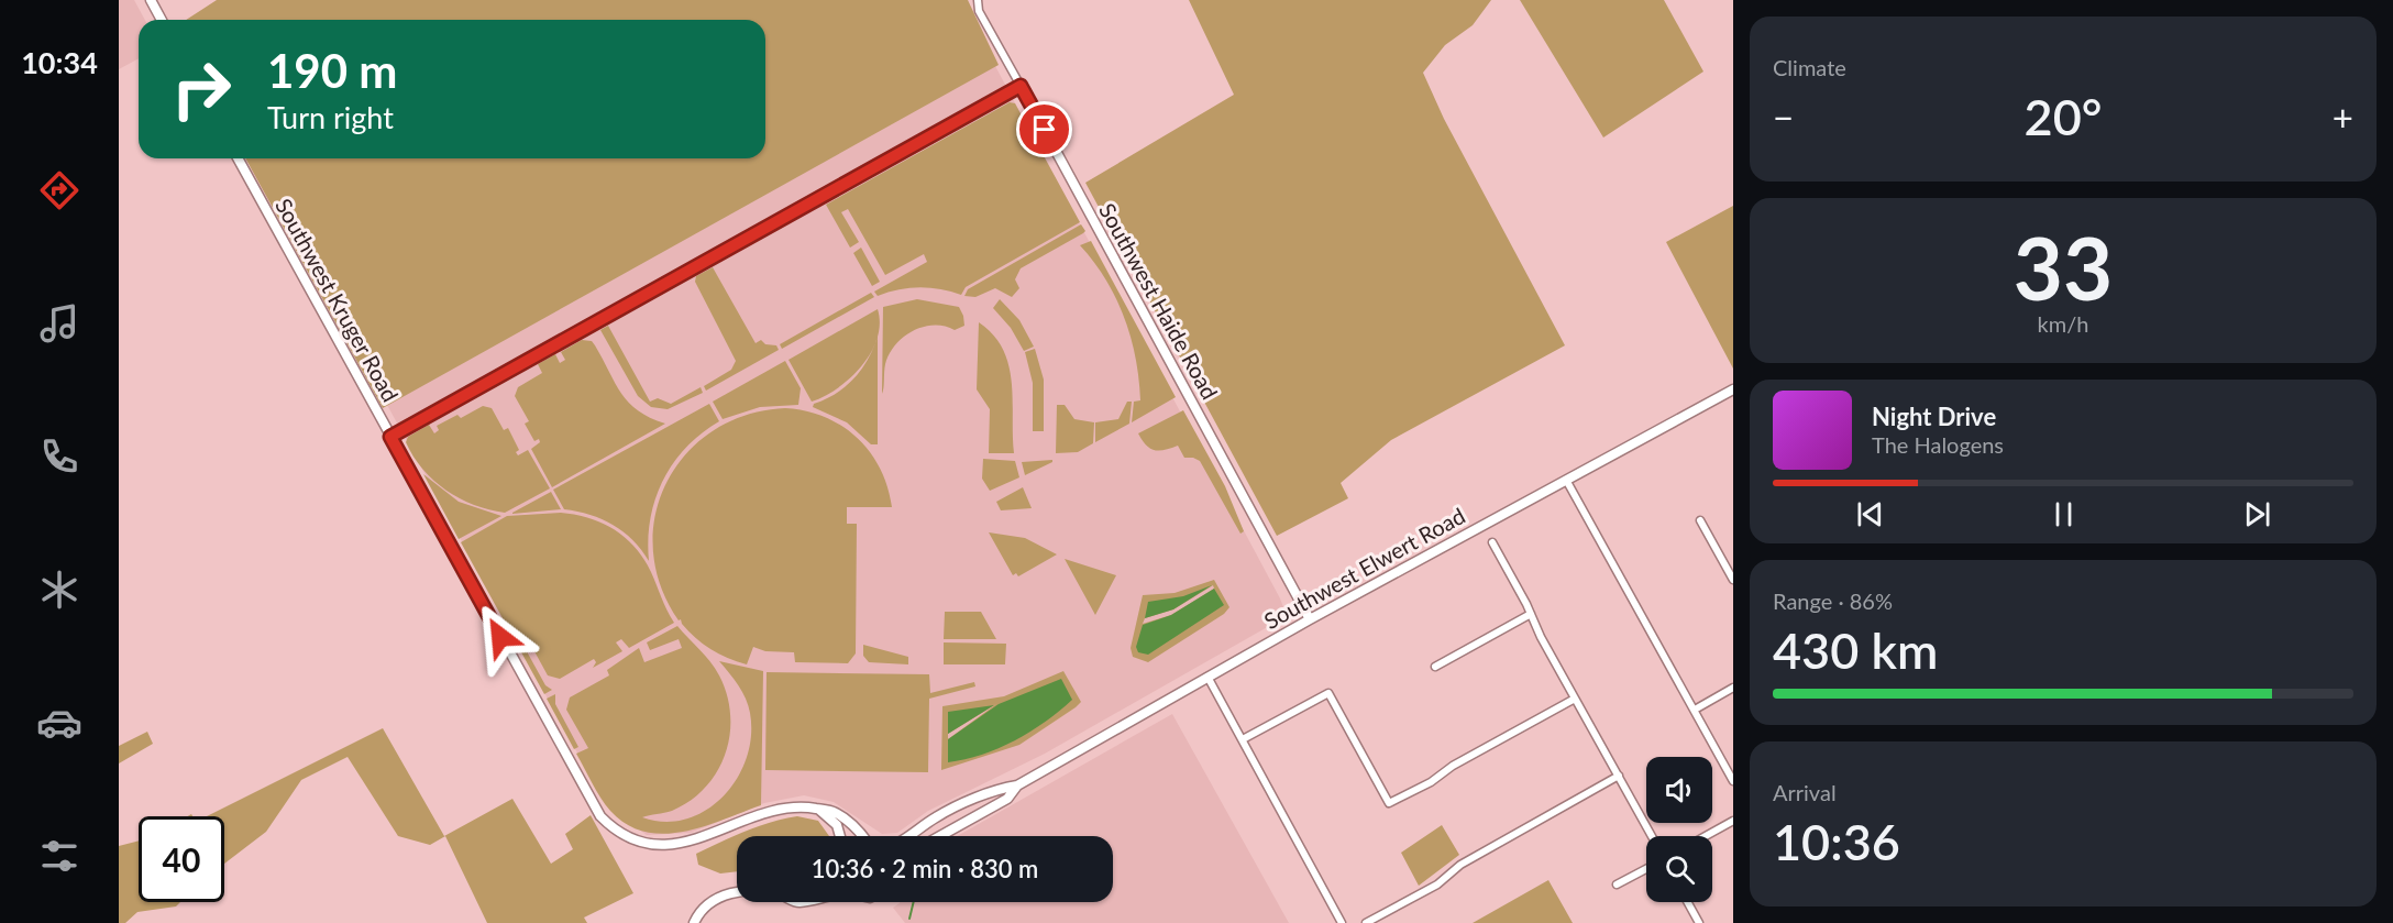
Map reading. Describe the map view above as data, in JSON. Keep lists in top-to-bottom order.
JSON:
{
  "streets": {
    "street": ["Southwest Kruger Road", "Southwest Haide Road", "Southwest Elwert Road"]
  },
  "crossings": [
    ["Southwest Haide Road", "Southwest Elwert Road"]
  ],
  "page": {
    "tabs": "10:34",
    "tile": [
      "Climate",
      ["33", "km/h"],
      ["Range · 86%", "430 km"],
      ["Arrival", "10:36"]
    ],
    "turn": ["190 m", "Turn right"],
    "heat": ["−", "20°", "+"],
    "song": ["Night Drive", "The Halogens"],
    "limit": "40",
    "trip": "10:36 · 2 min · 830 m"
  }
}
